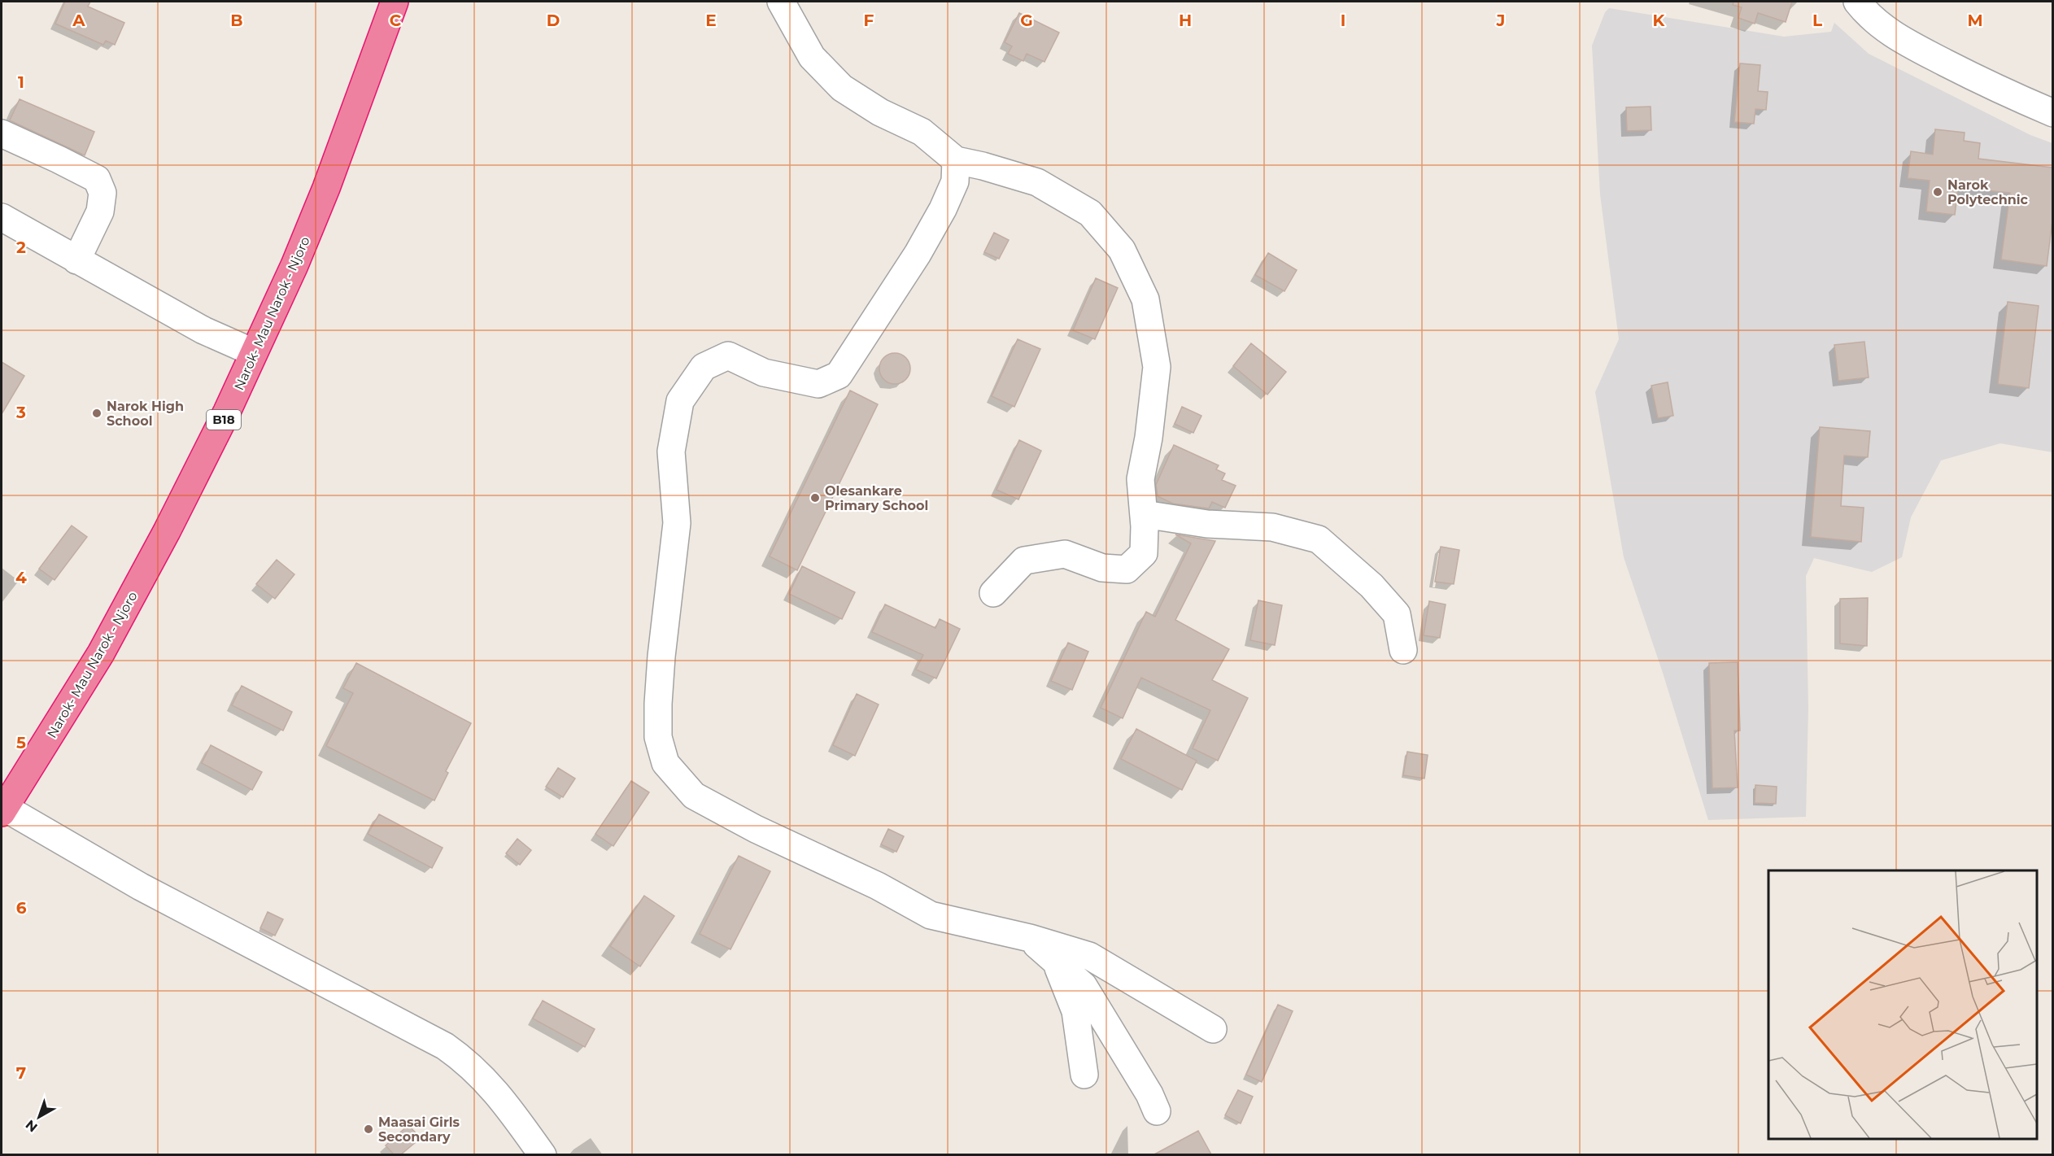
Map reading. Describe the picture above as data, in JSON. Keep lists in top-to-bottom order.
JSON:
{
  "streets": {
    "highway": ["Narok- Mau Narok - Njoro", "B18"]
  },
  "places": [
    "Narok Polytechnic",
    "Narok High School",
    "Olesankare Primary School",
    "Maasai Girls Secondary"
  ],
  "north": "bottom left",
  "grid": {
    "columns": [
      "A",
      "B",
      "C",
      "D",
      "E",
      "F",
      "G",
      "H",
      "I",
      "J",
      "K",
      "L",
      "M"
    ],
    "rows": [
      "1",
      "2",
      "3",
      "4",
      "5",
      "6",
      "7"
    ]
  }
}
